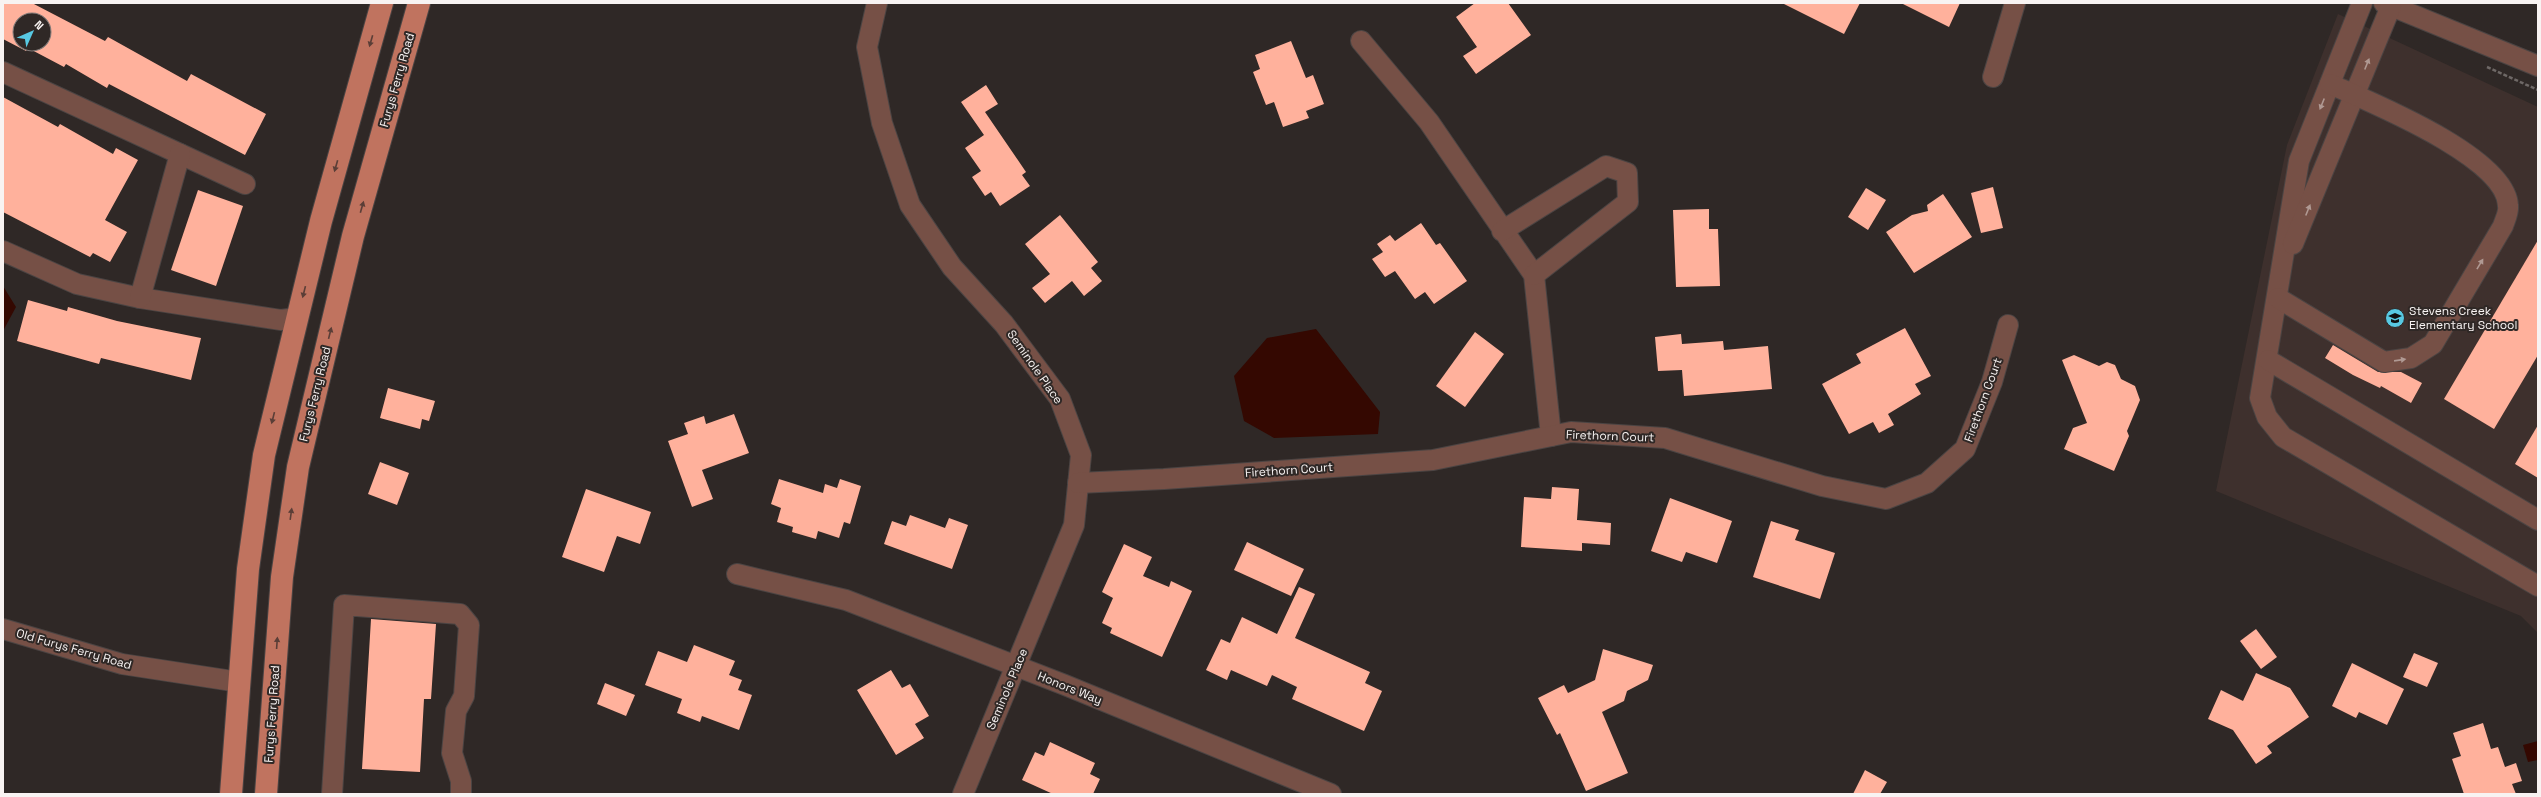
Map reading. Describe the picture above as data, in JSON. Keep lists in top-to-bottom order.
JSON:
{
  "streets": {
    "main road": ["Furys Ferry Road"],
    "street": [
      "Seminole Place",
      "Firethorn Court",
      "Old Furys Ferry Road",
      "Honors Way"
    ]
  },
  "crossings": [
    ["Seminole Place", "Firethorn Court"],
    ["Seminole Place", "Honors Way"]
  ],
  "places": {
    "school or university": ["Stevens Creek Elementary School"]
  },
  "north": "top right"
}
